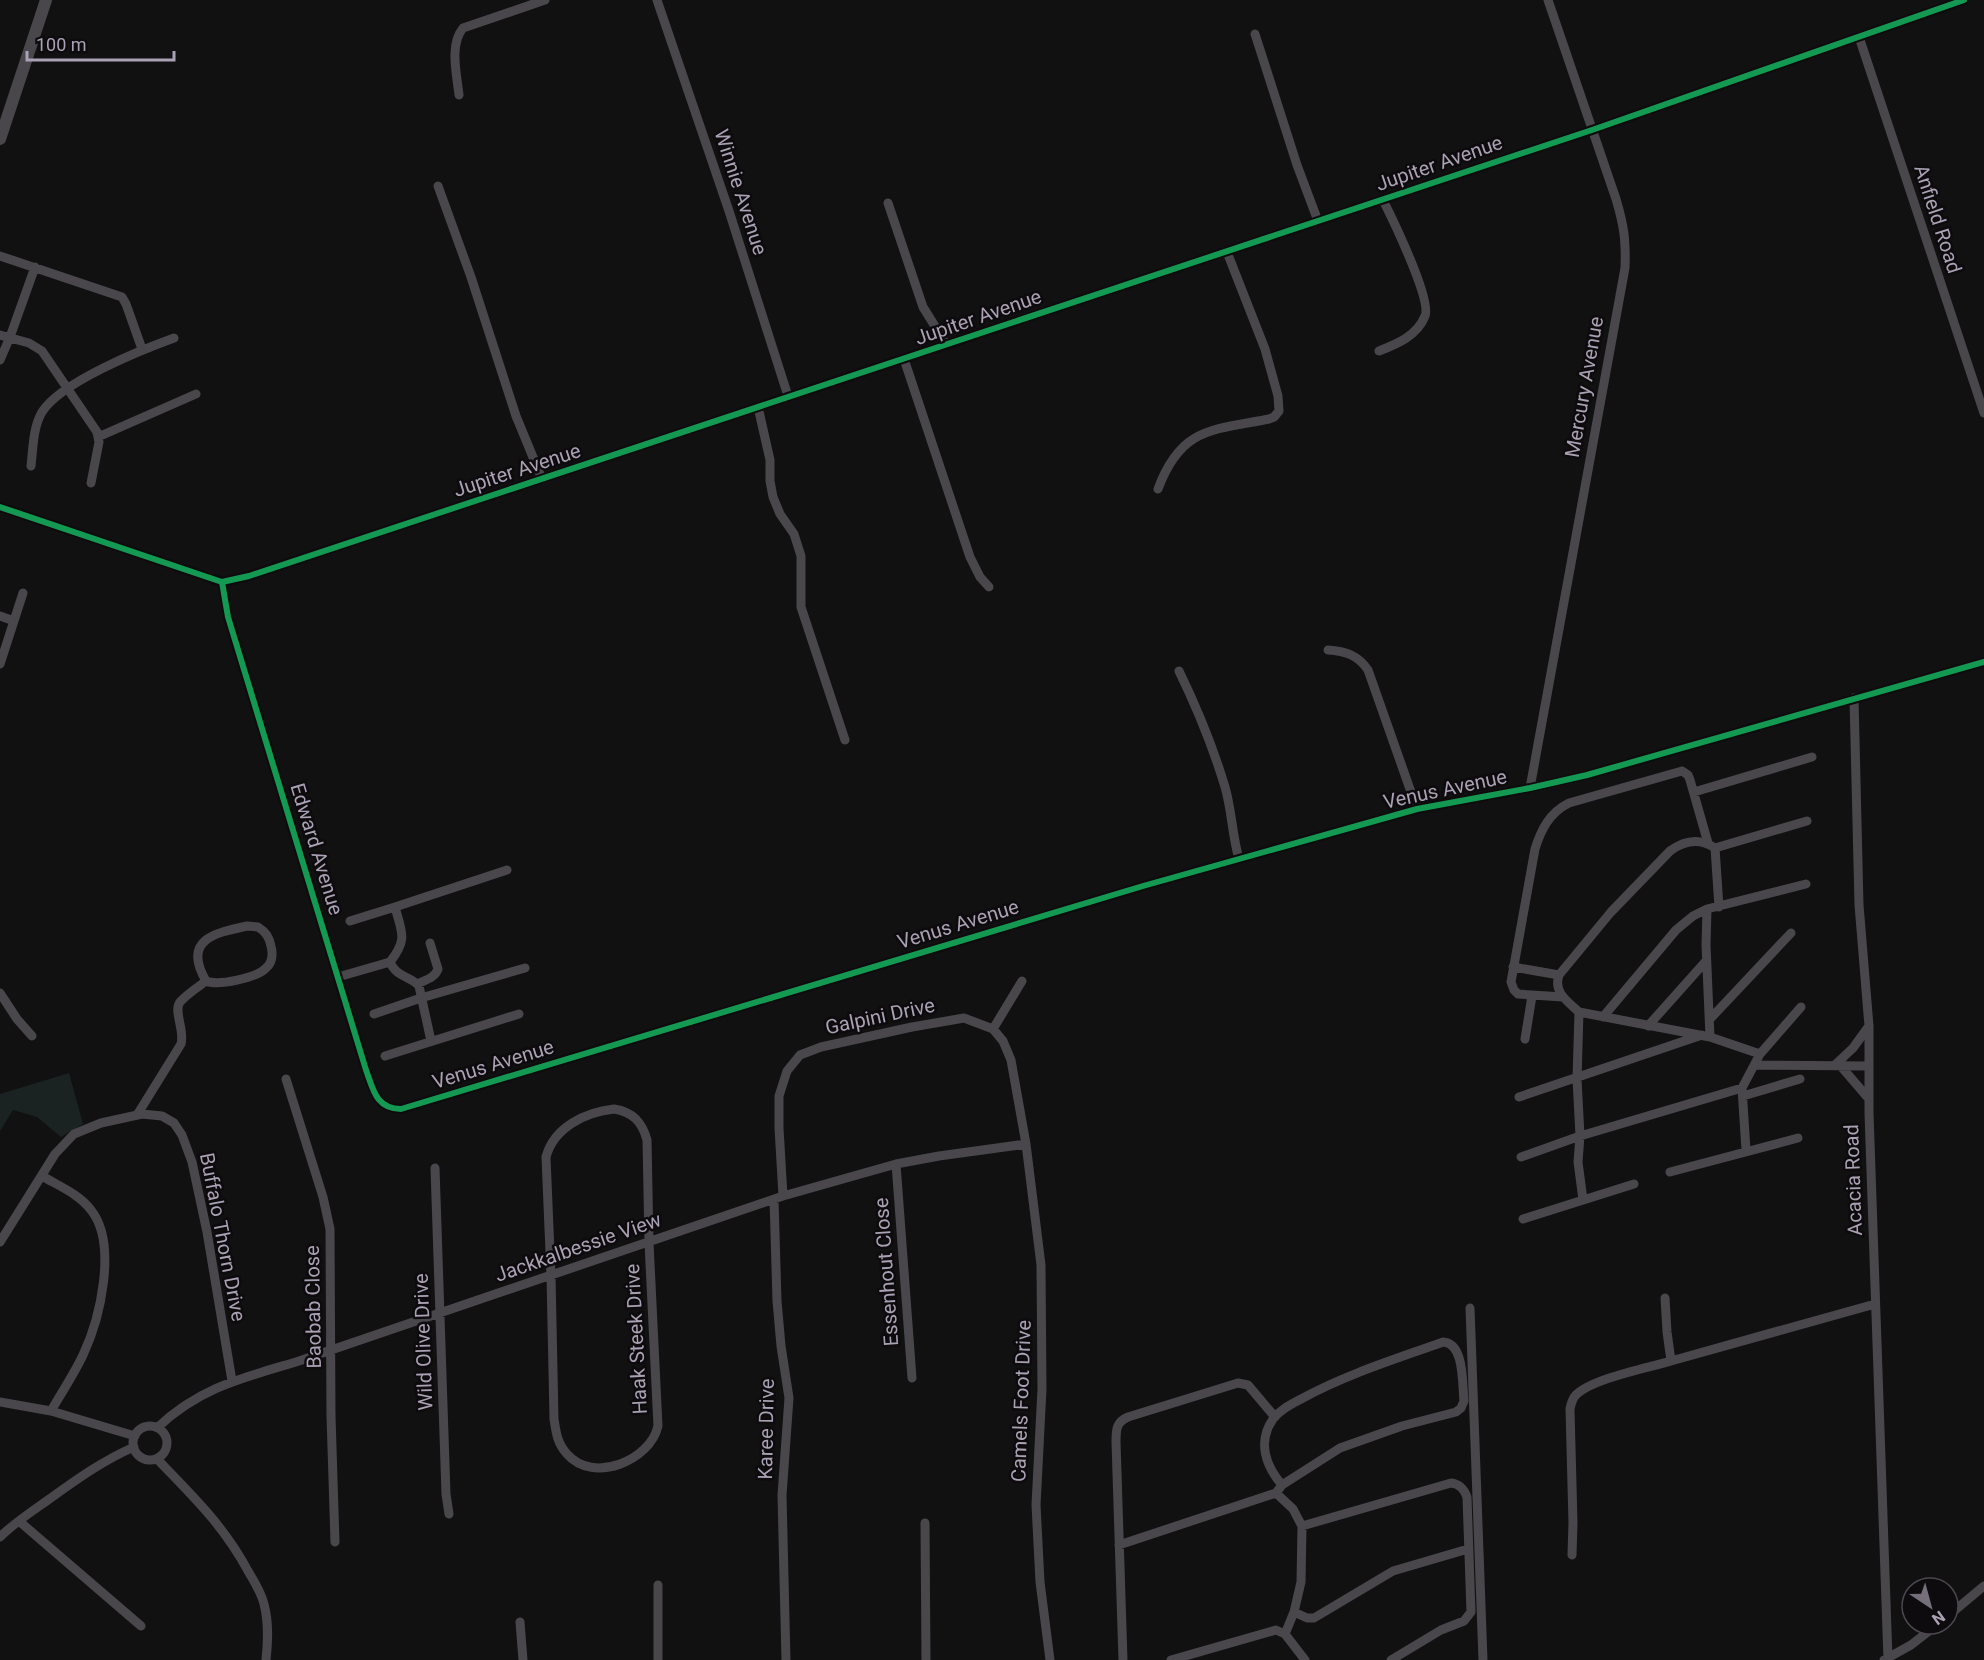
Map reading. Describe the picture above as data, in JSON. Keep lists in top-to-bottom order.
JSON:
{
  "streets": {
    "street": [
      "Jupiter Avenue",
      "Winnie Avenue",
      "Anfield Road",
      "Mercury Avenue",
      "Venus Avenue",
      "Edward Avenue",
      "Galpini Drive",
      "Acacia Road",
      "Buffalo Thorn Drive",
      "Jackkalbessie View",
      "Essenhout Close",
      "Baobab Close",
      "Haak Steek Drive",
      "Wild Olive Drive",
      "Camels Foot Drive",
      "Karee Drive"
    ]
  },
  "crossings": [
    ["Jupiter Avenue", "Winnie Avenue"],
    ["Jupiter Avenue", "Anfield Road"],
    ["Jupiter Avenue", "Mercury Avenue"],
    ["Jupiter Avenue", "Edward Avenue"],
    ["Mercury Avenue", "Venus Avenue"],
    ["Venus Avenue", "Edward Avenue"],
    ["Venus Avenue", "Acacia Road"],
    ["Galpini Drive", "Jackkalbessie View"],
    ["Galpini Drive", "Karee Drive"],
    ["Buffalo Thorn Drive", "Jackkalbessie View"],
    ["Jackkalbessie View", "Essenhout Close"],
    ["Jackkalbessie View", "Baobab Close"],
    ["Jackkalbessie View", "Haak Steek Drive"],
    ["Jackkalbessie View", "Wild Olive Drive"],
    ["Jackkalbessie View", "Camels Foot Drive"],
    ["Jackkalbessie View", "Karee Drive"]
  ],
  "scale_bar": "100 m",
  "north": "bottom right"
}
